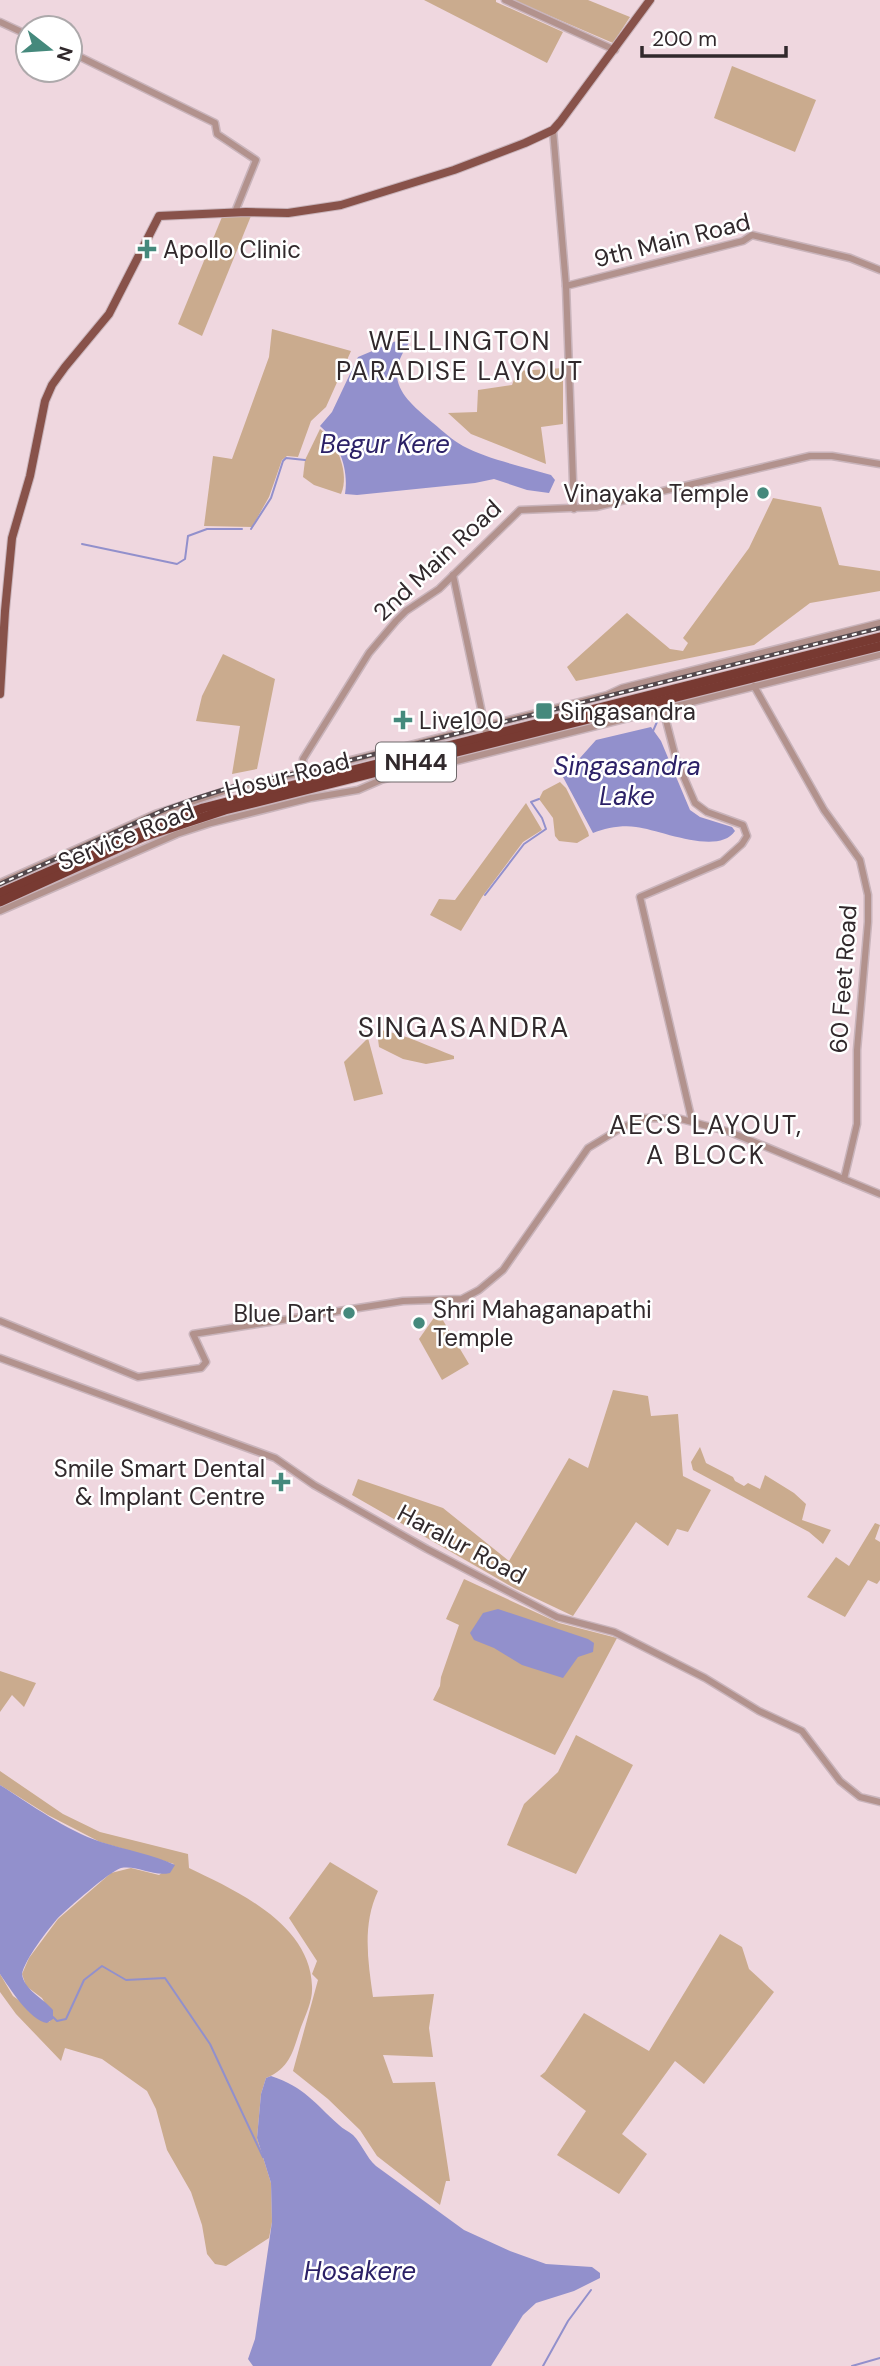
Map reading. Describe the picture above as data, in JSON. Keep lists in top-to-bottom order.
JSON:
{
  "streets": {
    "highway": ["NH44", "Hosur Road"],
    "street": [
      "9th Main Road",
      "2nd Main Road",
      "Service Road",
      "60 Feet Road",
      "Haralur Road"
    ]
  },
  "crossings": [
    ["Hosur Road", "Service Road"],
    ["Service Road", "60 Feet Road"]
  ],
  "districts": ["WELLINGTON PARADISE LAYOUT", "SINGASANDRA", "AECS LAYOUT, A BLOCK"],
  "water": ["Begur Kere", "Singasandra Lake", "Hosakere"],
  "places": {
    "health": ["Apollo Clinic", "Live100", "Smile Smart Dental & Implant Centre"],
    "other": ["Vinayaka Temple", "Blue Dart", "Shri Mahaganapathi Temple"],
    "transit": ["Singasandra"]
  },
  "scale_bar": "200 m",
  "north": "right"
}
